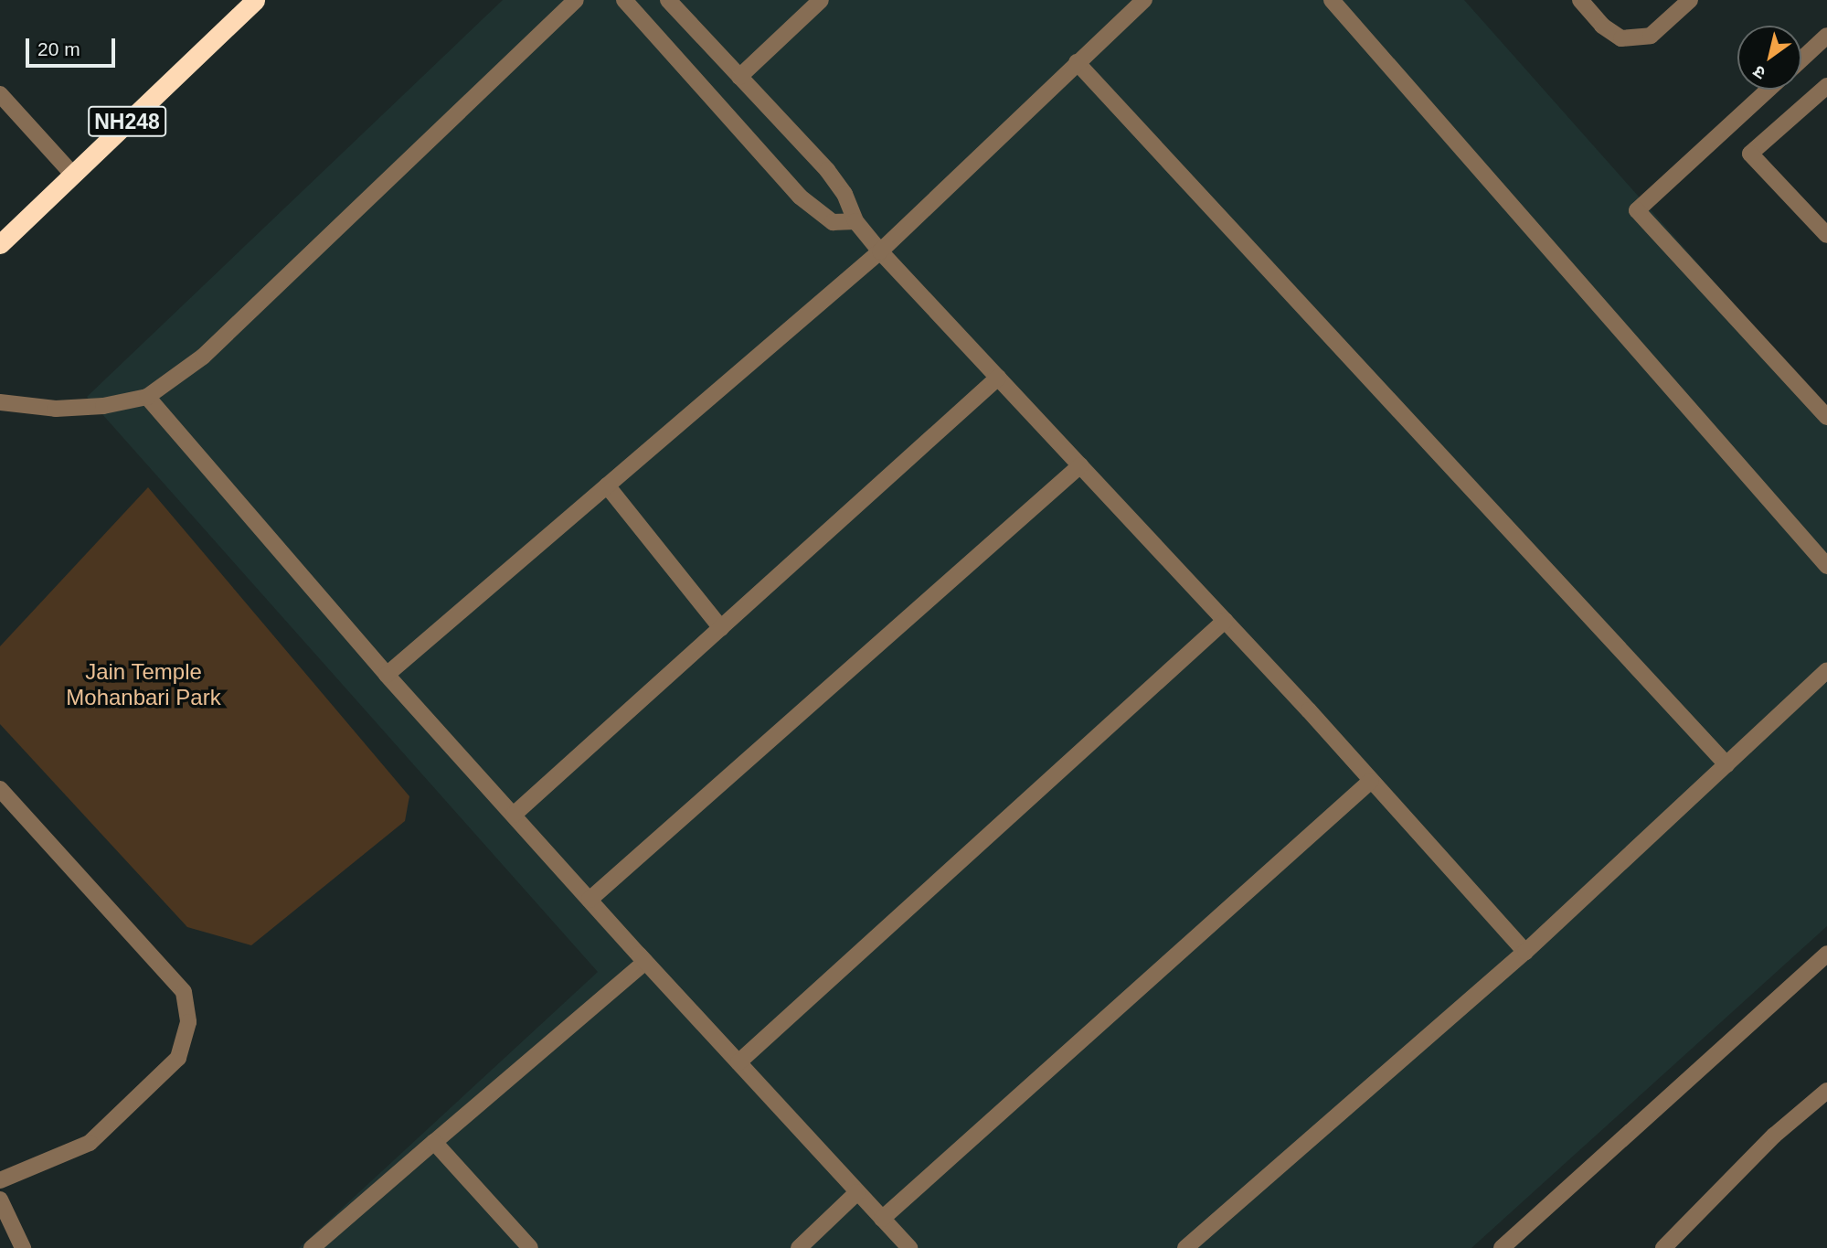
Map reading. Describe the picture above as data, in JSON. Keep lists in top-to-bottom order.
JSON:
{
  "streets": {
    "highway": ["NH248"]
  },
  "parks": ["Jain Temple Mohanbari Park"],
  "scale_bar": "20 m",
  "north": "bottom left"
}
